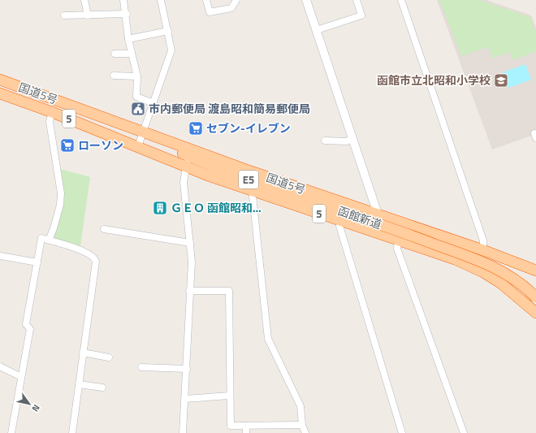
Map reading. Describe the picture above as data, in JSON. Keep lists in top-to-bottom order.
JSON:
{
  "streets": {
    "highway": [
      "国道5号",
      "5",
      "E5",
      "函館新道"
    ]
  },
  "crossings": [
    ["国道5号", "5"],
    ["国道5号", "函館新道"]
  ],
  "places": {
    "school or university": ["函館市立北昭和小学校"],
    "public building": ["市内郵便局 渡島昭和簡易郵便局"],
    "supermarket": ["セブン-イレブン", "ローソン"],
    "building": ["ＧＥＯ 函館昭和…"]
  },
  "north": "bottom right"
}
